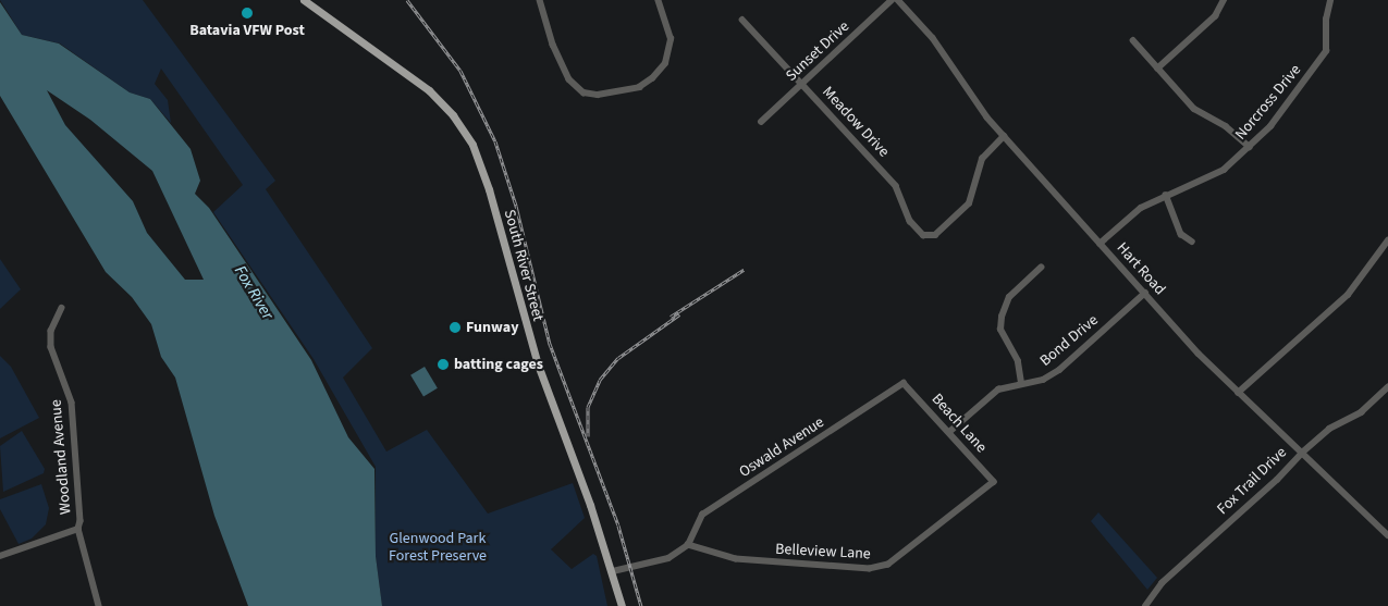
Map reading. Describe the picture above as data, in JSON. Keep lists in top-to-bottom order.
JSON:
{
  "streets": {
    "main road": ["South River Street"],
    "street": [
      "Sunset Drive",
      "Norcross Drive",
      "Meadow Drive",
      "Hart Road",
      "Bond Drive",
      "Beach Lane",
      "Oswald Avenue",
      "Woodland Avenue",
      "Fox Trail Drive",
      "Belleview Lane"
    ]
  },
  "crossings": [
    ["Sunset Drive", "Meadow Drive"],
    ["Norcross Drive", "Hart Road"],
    ["Meadow Drive", "Hart Road"],
    ["Hart Road", "Bond Drive"],
    ["Hart Road", "Fox Trail Drive"],
    ["Bond Drive", "Beach Lane"],
    ["Beach Lane", "Oswald Avenue"],
    ["Beach Lane", "Belleview Lane"],
    ["Oswald Avenue", "Belleview Lane"]
  ],
  "water": ["Fox River"],
  "parks": ["Glenwood Park Forest Preserve"],
  "places": ["Batavia VFW Post", "Funway", "batting cages"]
}
